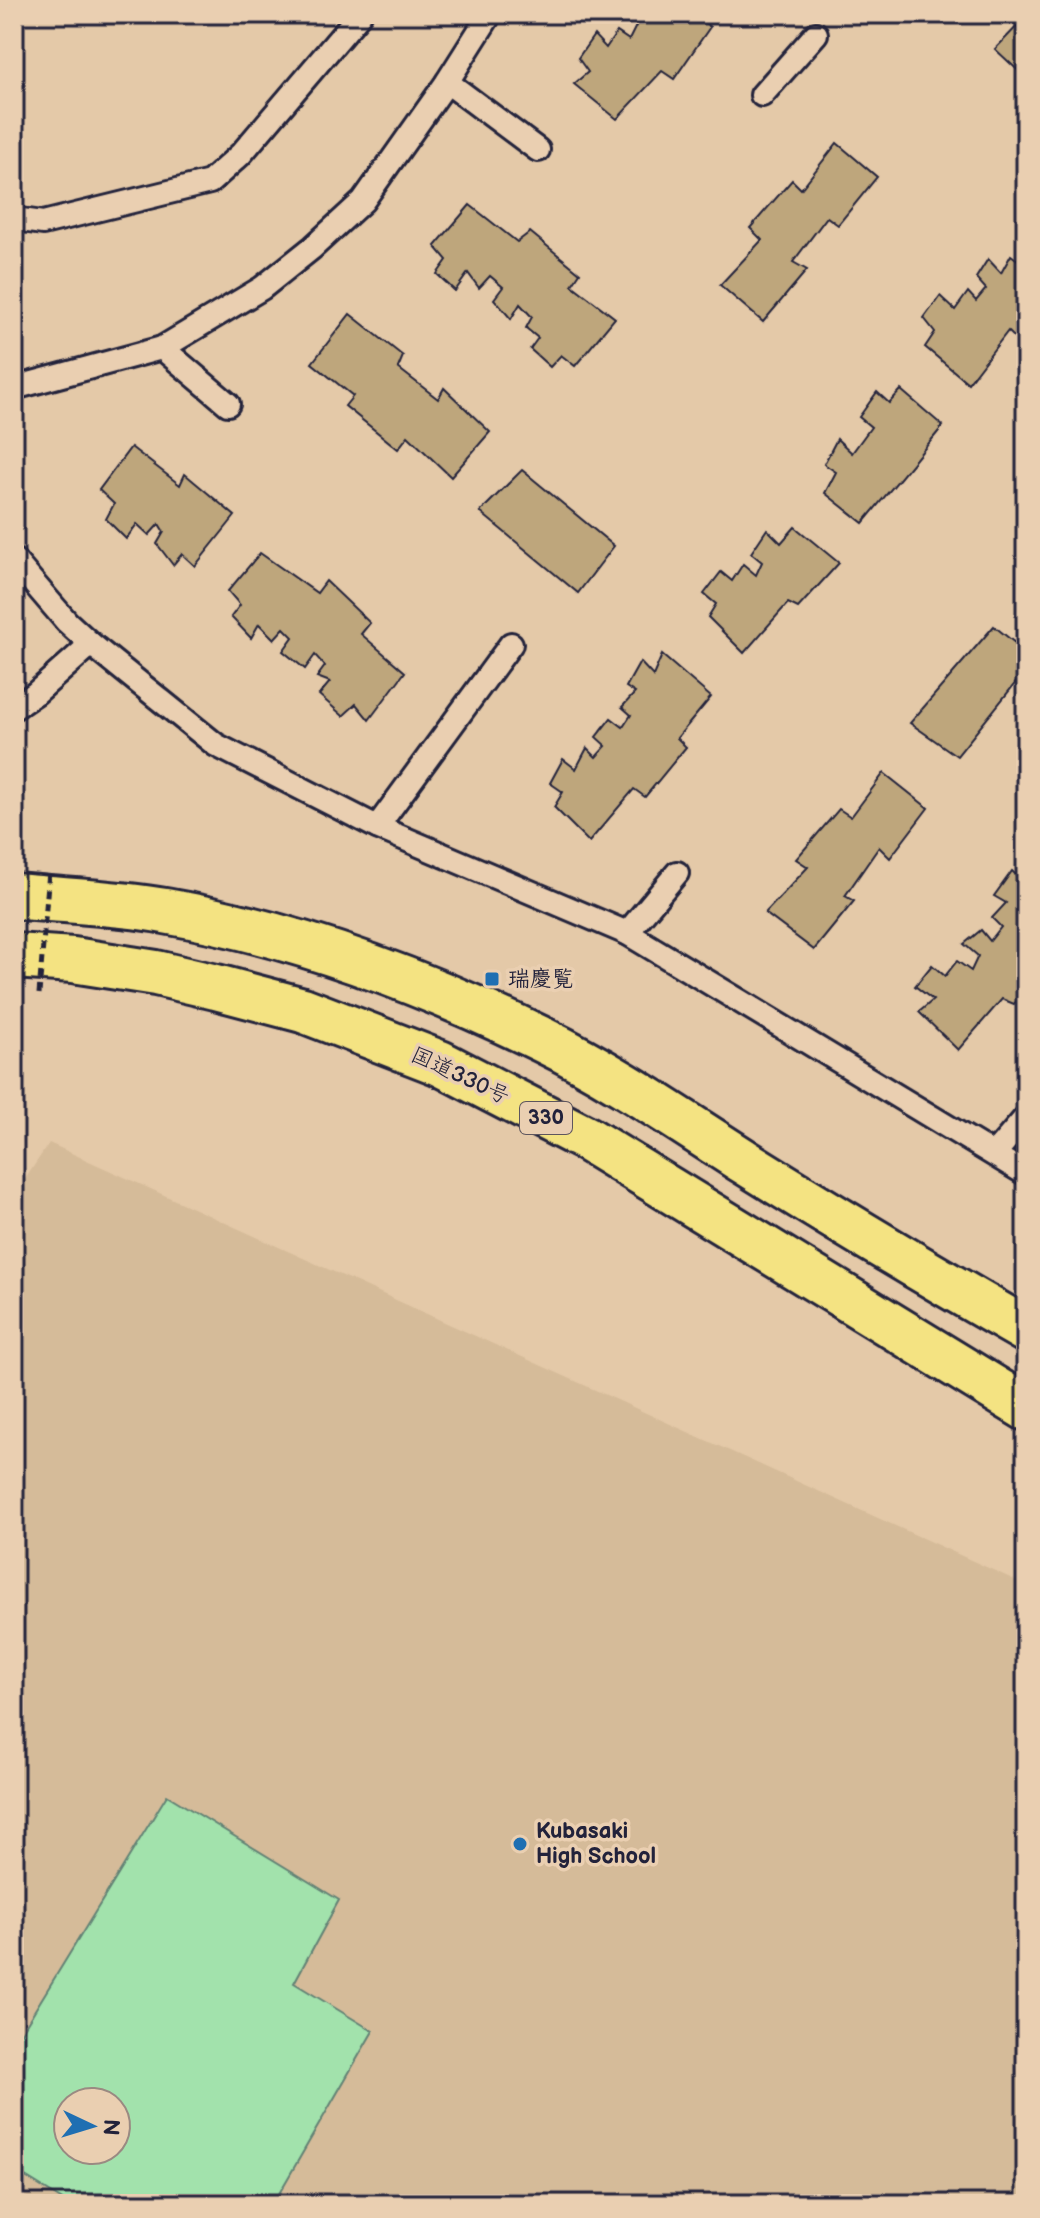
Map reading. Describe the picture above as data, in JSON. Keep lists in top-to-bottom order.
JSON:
{
  "streets": {
    "highway": ["国道330号", "330"]
  },
  "places": {
    "transit": ["瑞慶覧"],
    "other": ["Kubasaki High School"]
  },
  "north": "right"
}
